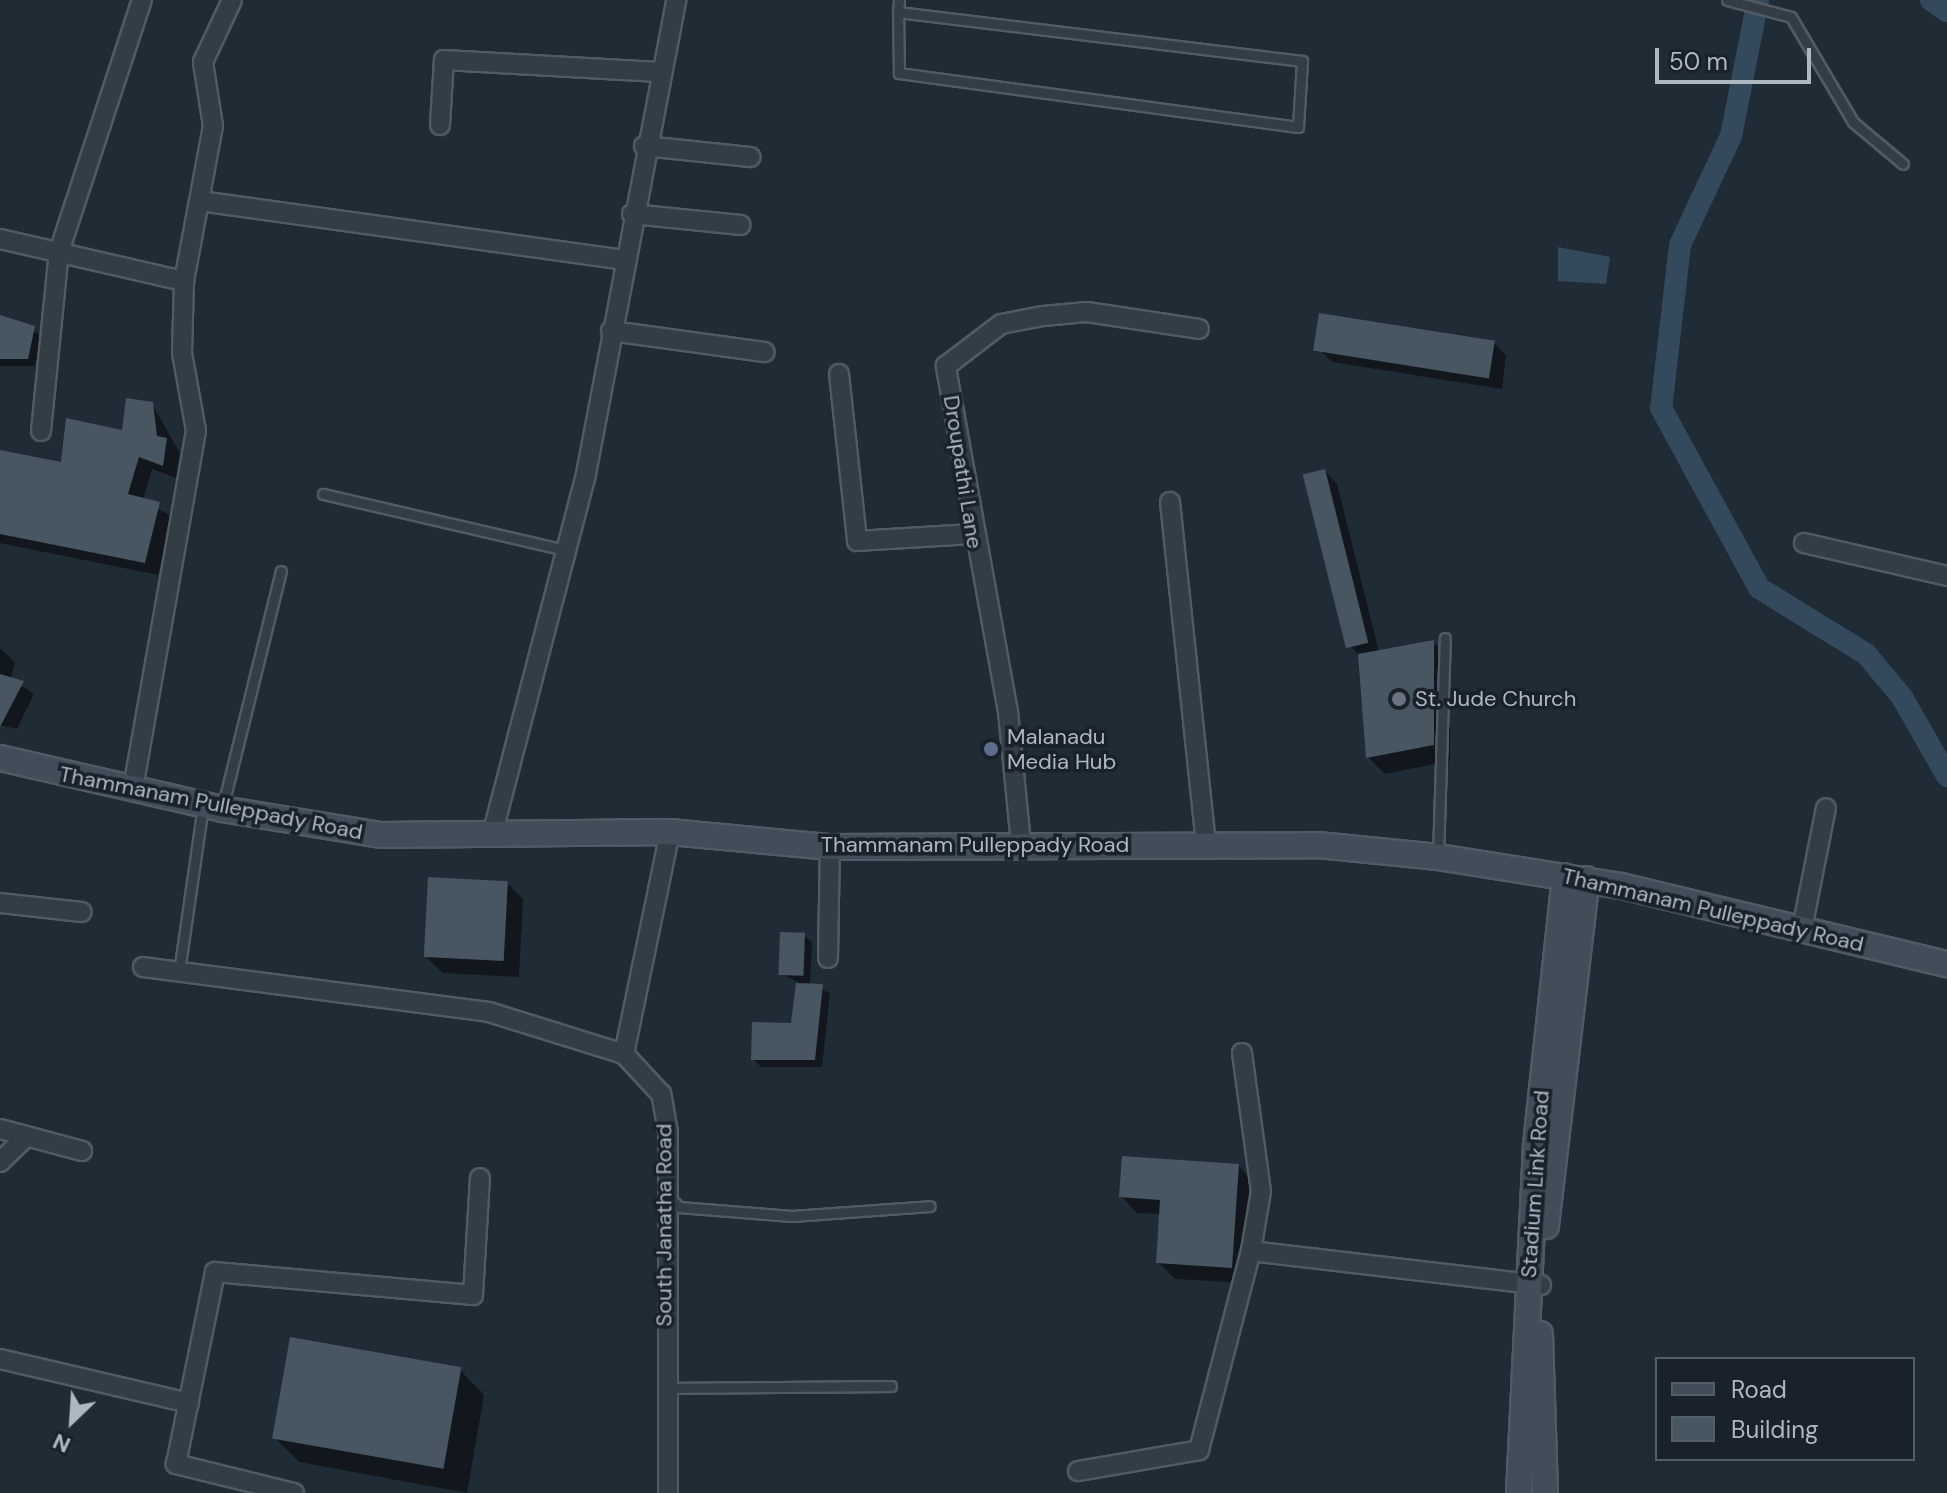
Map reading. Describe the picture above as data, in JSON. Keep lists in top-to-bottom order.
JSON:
{
  "streets": {
    "main road": ["Thammanam Pulleppady Road", "Stadium Link Road"],
    "street": ["Droupathi Lane", "South Janatha Road"]
  },
  "crossings": [
    ["Droupathi Lane", "Thammanam Pulleppady Road"],
    ["Thammanam Pulleppady Road", "Stadium Link Road"]
  ],
  "places": ["St. Jude Church", "Malanadu Media Hub"],
  "legend": ["Road", "Building"],
  "scale_bar": "50 m",
  "north": "bottom left"
}
